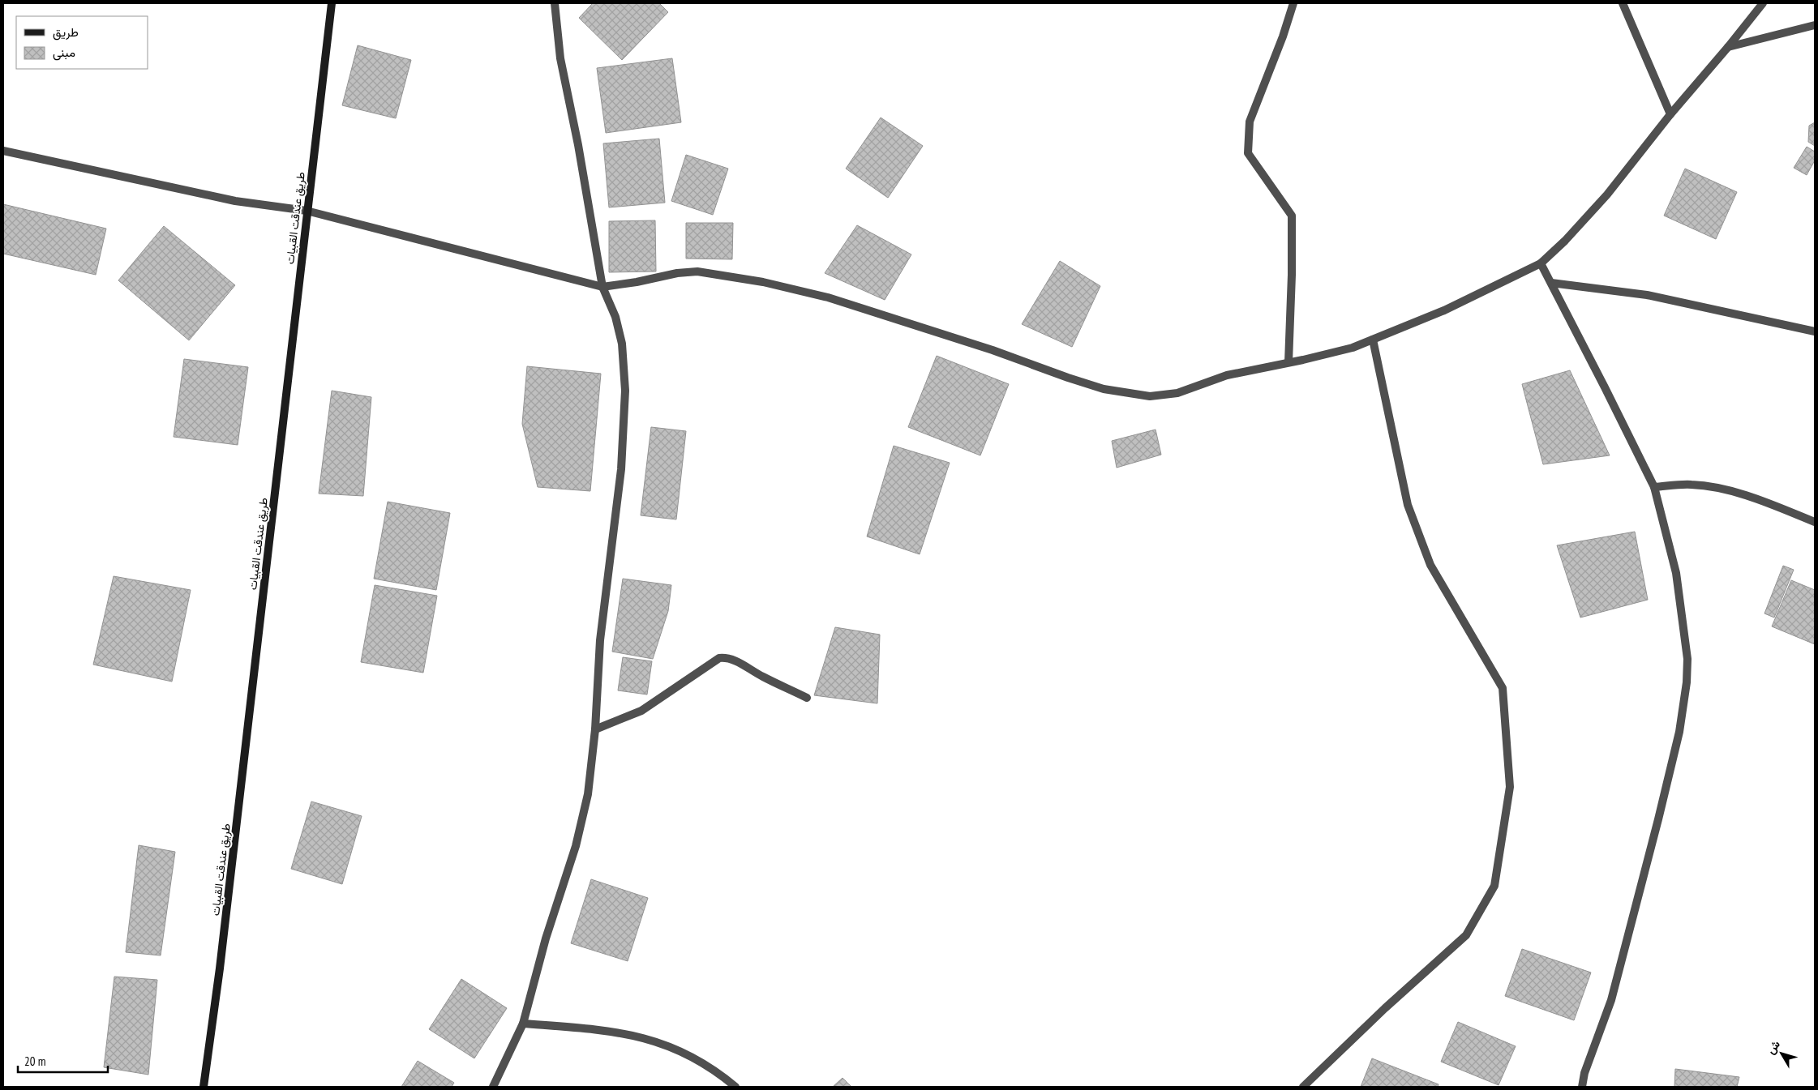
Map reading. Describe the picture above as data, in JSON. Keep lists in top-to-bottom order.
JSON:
{
  "streets": {
    "main road": ["طريق عندقت القبيات"]
  },
  "legend": ["طريق", "مبنى"],
  "scale_bar": "20 m",
  "north": "top left"
}
